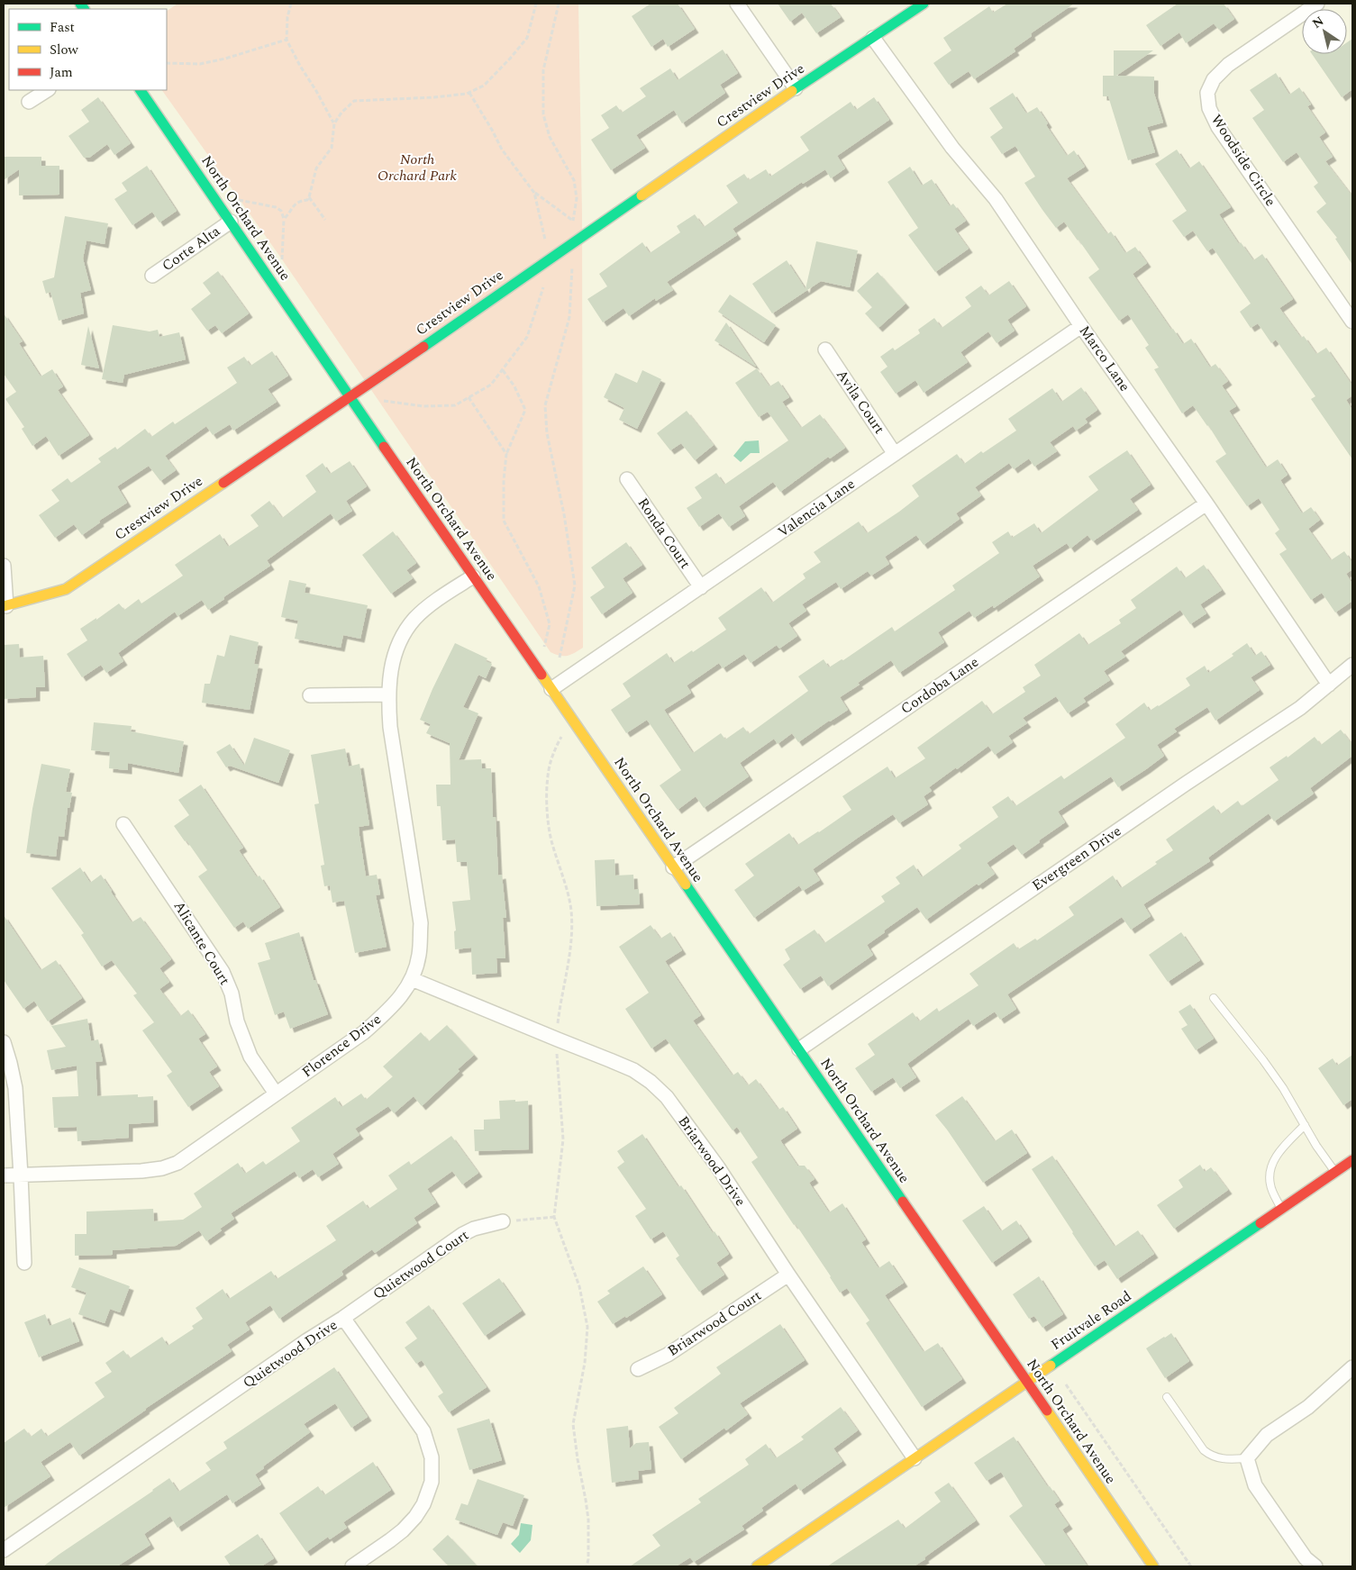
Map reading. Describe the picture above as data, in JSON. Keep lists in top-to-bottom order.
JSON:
{
  "streets": {
    "street": [
      "Crestview Drive",
      "Woodside Circle",
      "North Orchard Avenue",
      "Corte Alta",
      "Marco Lane",
      "Avila Court",
      "Valencia Lane",
      "Ronda Court",
      "Cordoba Lane",
      "Evergreen Drive",
      "Alicante Court",
      "Florence Drive",
      "Briarwood Drive",
      "Quietwood Court",
      "Fruitvale Road",
      "Briarwood Court",
      "Quietwood Drive"
    ]
  },
  "crossings": [
    ["Crestview Drive", "North Orchard Avenue"],
    ["Crestview Drive", "Marco Lane"],
    ["North Orchard Avenue", "Corte Alta"],
    ["North Orchard Avenue", "Valencia Lane"],
    ["North Orchard Avenue", "Cordoba Lane"],
    ["North Orchard Avenue", "Evergreen Drive"],
    ["North Orchard Avenue", "Florence Drive"],
    ["North Orchard Avenue", "Fruitvale Road"],
    ["Marco Lane", "Valencia Lane"],
    ["Marco Lane", "Cordoba Lane"],
    ["Marco Lane", "Evergreen Drive"],
    ["Avila Court", "Valencia Lane"],
    ["Valencia Lane", "Ronda Court"],
    ["Alicante Court", "Florence Drive"],
    ["Florence Drive", "Briarwood Drive"],
    ["Briarwood Drive", "Fruitvale Road"],
    ["Briarwood Drive", "Briarwood Court"],
    ["Quietwood Court", "Quietwood Drive"]
  ],
  "parks": ["North Orchard Park"],
  "legend": ["Fast", "Slow", "Jam"],
  "north": "top left"
}
